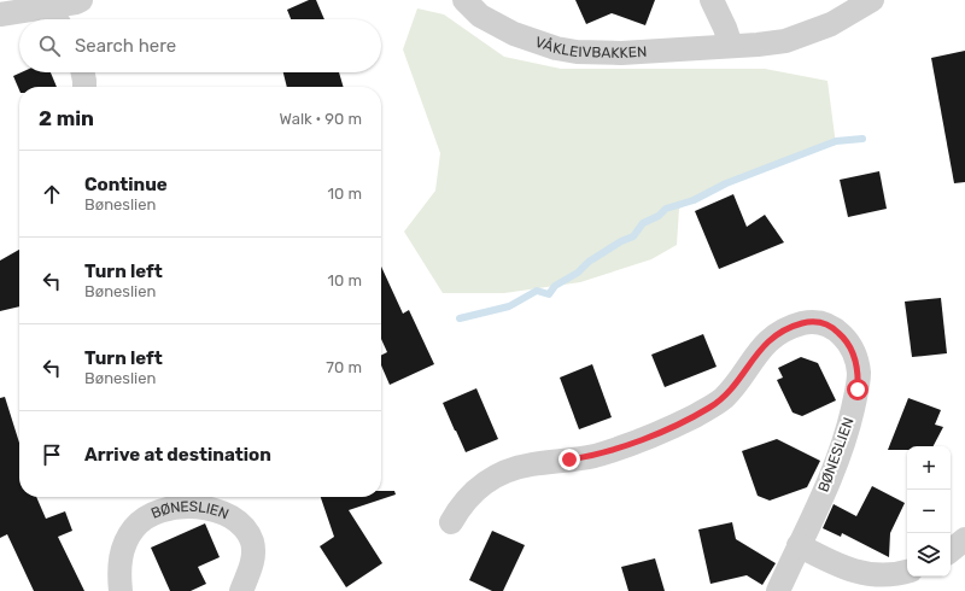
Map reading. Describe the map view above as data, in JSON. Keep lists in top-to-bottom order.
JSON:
{
  "streets": {
    "street": ["VÅKLEIVBAKKEN", "BØNESLIEN"]
  },
  "page": {
    "search": "Search here",
    "heading": ["2 min", "Walk · 90 m"],
    "list": [
      ["Continue", "Bøneslien", "10 m"],
      ["Turn left", "Bøneslien", "10 m"],
      ["Turn left", "Bøneslien", "70 m"],
      "Arrive at destination"
    ],
    "map_buttons": ["+", "−"]
  }
}
